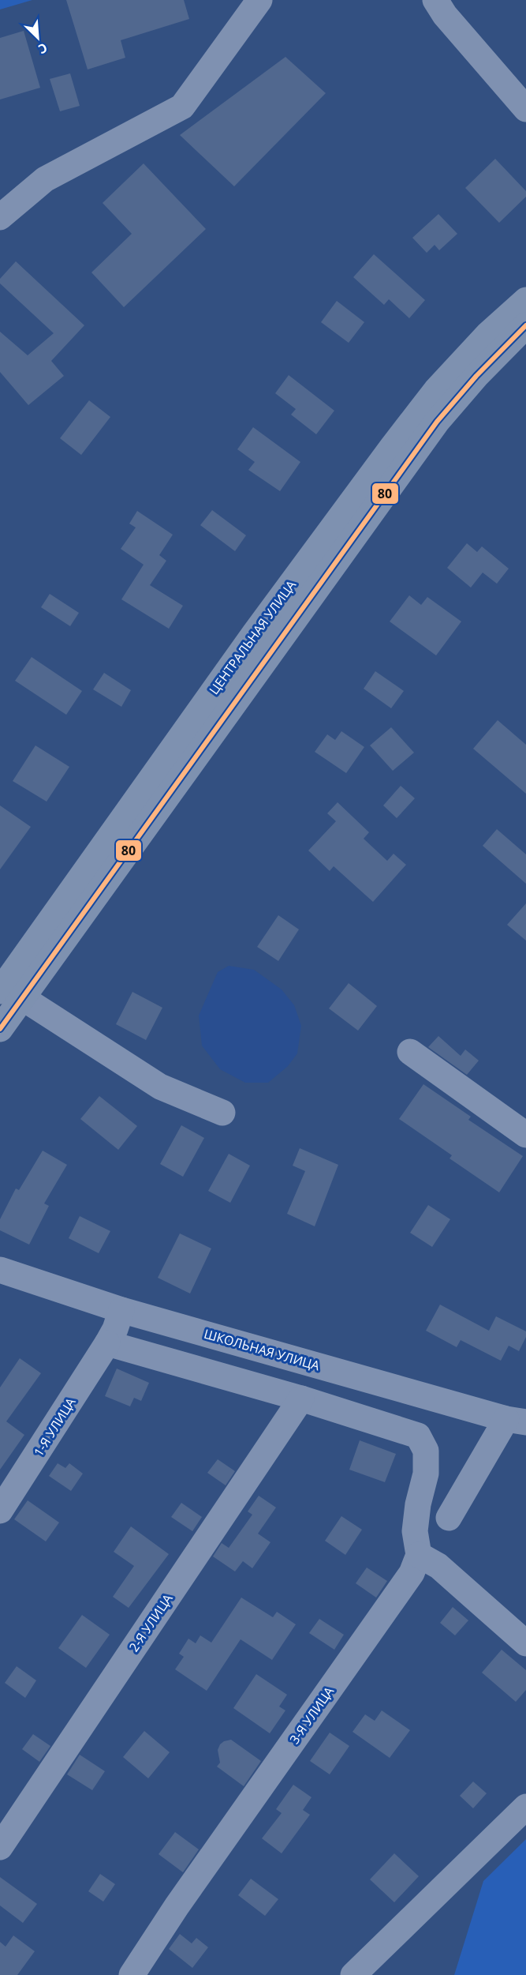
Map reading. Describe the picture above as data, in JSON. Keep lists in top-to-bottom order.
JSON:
{
  "streets": {
    "main road": ["ЦЕНТРАЛЬНАЯ УЛИЦА"],
    "street": [
      "ШКОЛЬНАЯ УЛИЦА",
      "1-Я УЛИЦА",
      "2-Я УЛИЦА",
      "3-Я УЛИЦА"
    ]
  },
  "crossings": [
    ["ШКОЛЬНАЯ УЛИЦА", "1-Я УЛИЦА"]
  ],
  "lines": ["transit line 80"],
  "north": "bottom right"
}
